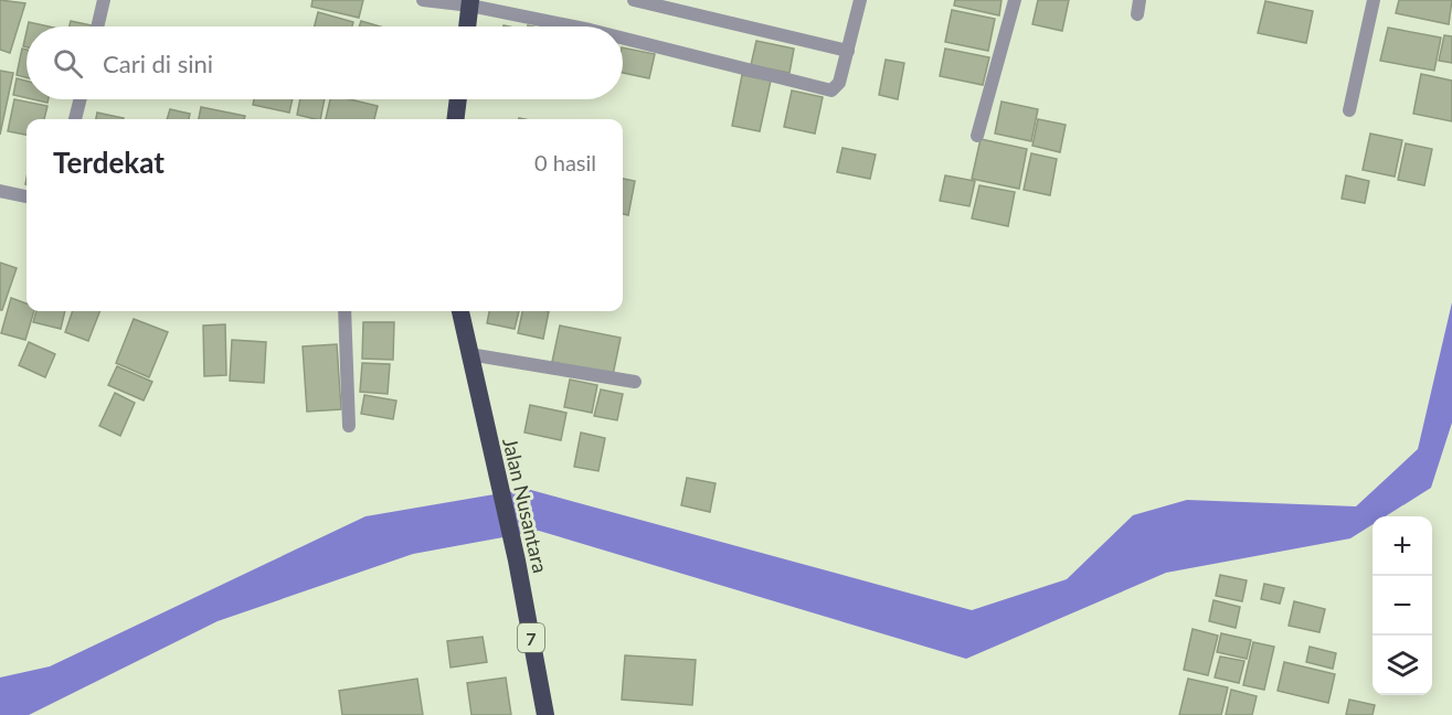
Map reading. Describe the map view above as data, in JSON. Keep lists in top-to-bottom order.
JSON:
{
  "streets": {
    "highway": ["Jalan Nusantara", "7"]
  },
  "page": {
    "search": "Cari di sini",
    "heading": ["Terdekat", "0 hasil"],
    "map_buttons": ["+", "−"]
  }
}
